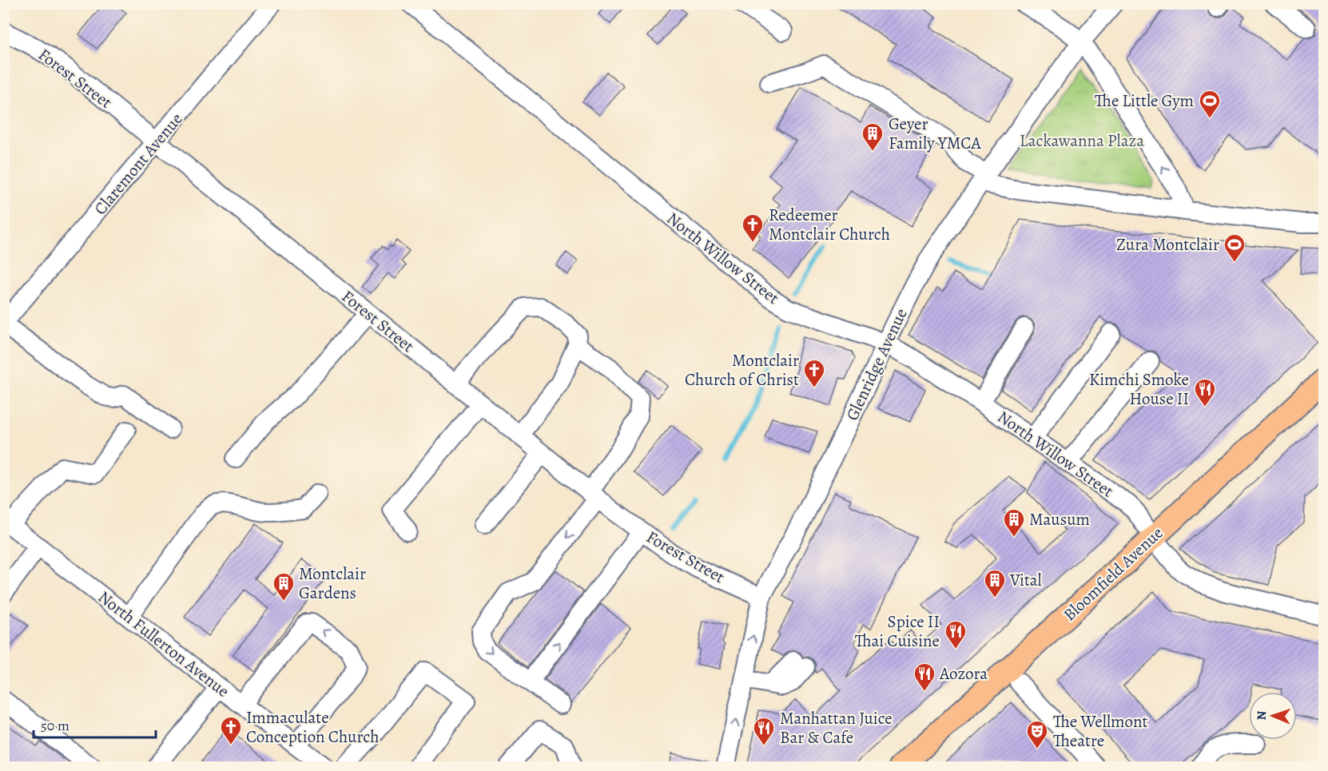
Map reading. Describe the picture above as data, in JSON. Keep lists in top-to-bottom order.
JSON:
{
  "streets": {
    "main road": ["Bloomfield Avenue"],
    "street": [
      "Forest Street",
      "Claremont Avenue",
      "North Willow Street",
      "Glenridge Avenue",
      "North Fullerton Avenue"
    ]
  },
  "crossings": [
    ["Forest Street", "Claremont Avenue"],
    ["Forest Street", "Glenridge Avenue"],
    ["North Willow Street", "Glenridge Avenue"],
    ["North Willow Street", "Bloomfield Avenue"]
  ],
  "parks": ["Lackawanna Plaza"],
  "places": {
    "sports": ["The Little Gym", "Zura Montclair"],
    "building": [
      "Geyer Family YMCA",
      "Mausum",
      "Vital",
      "Montclair Gardens"
    ],
    "church": ["Redeemer Montclair Church", "Montclair Church of Christ", "Immaculate Conception Church"],
    "restaurant": [
      "Kimchi Smoke House II",
      "Spice II Thai Cuisine",
      "Aozora",
      "Manhattan Juice Bar & Cafe"
    ],
    "theatre": ["The Wellmont Theatre"]
  },
  "scale_bar": "50 m",
  "north": "left"
}
